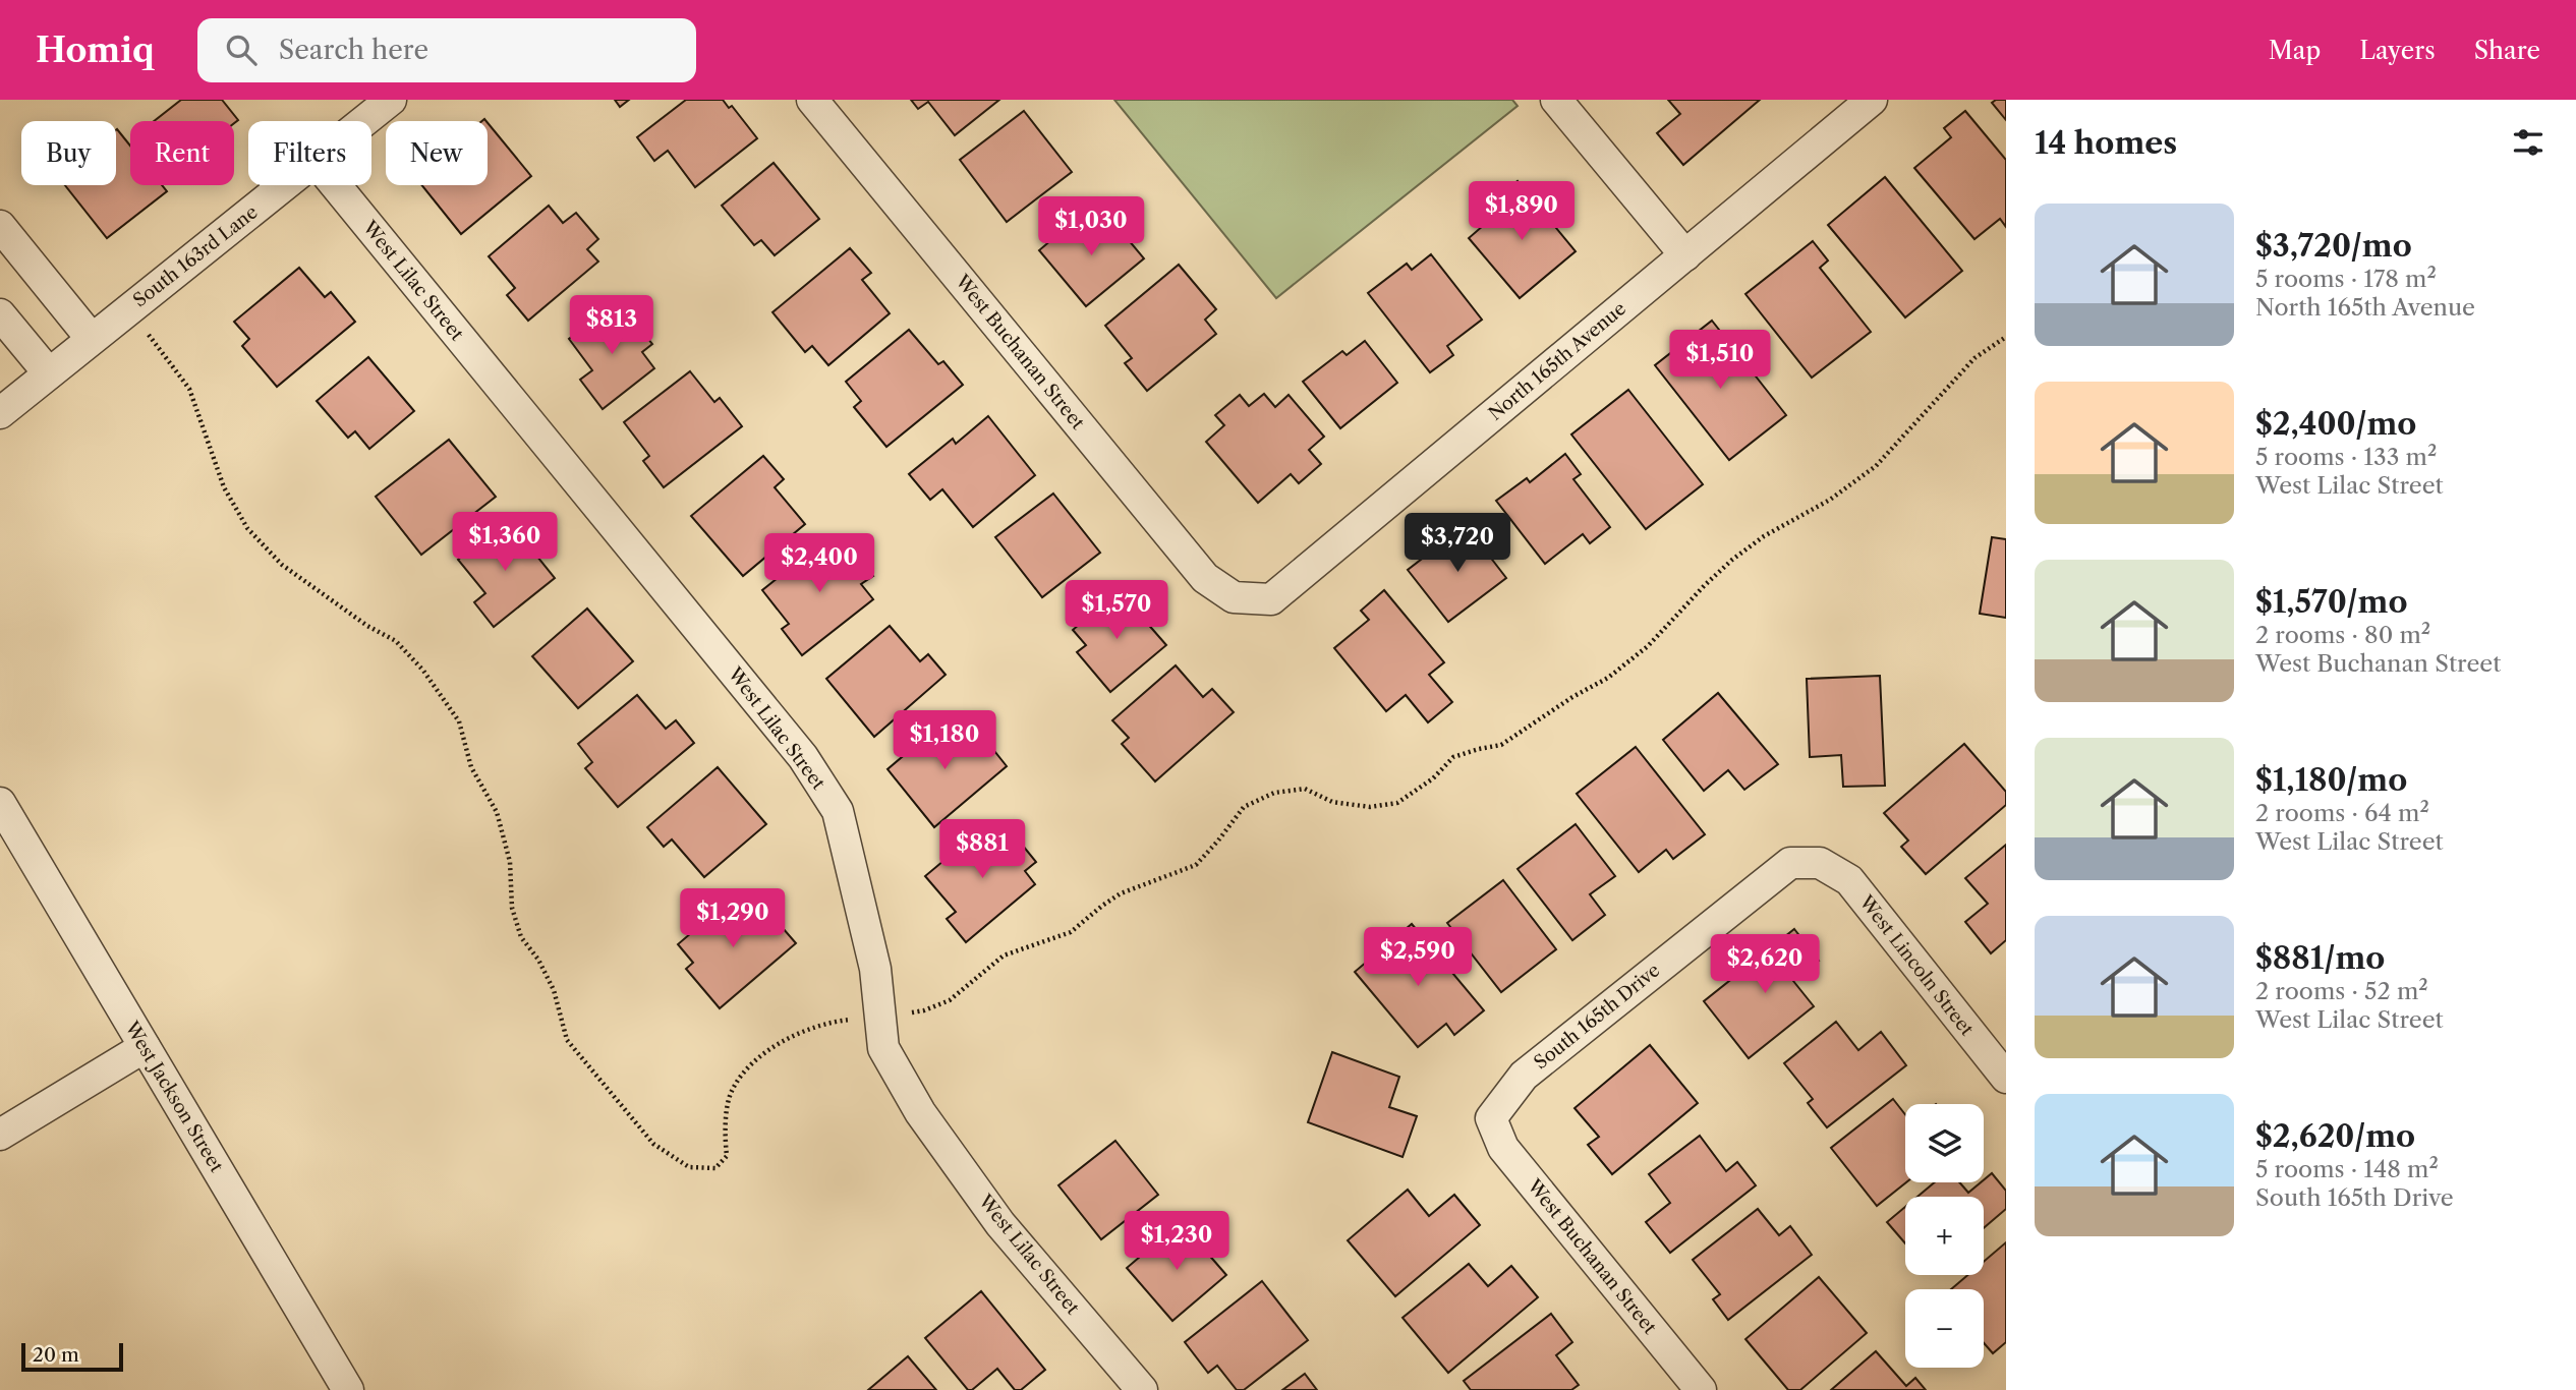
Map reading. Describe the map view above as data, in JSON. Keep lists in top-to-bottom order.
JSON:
{
  "streets": {
    "street": [
      "South 163rd Lane",
      "West Lilac Street",
      "West Buchanan Street",
      "North 165th Avenue",
      "West Lincoln Street",
      "South 165th Drive",
      "West Jackson Street"
    ]
  },
  "crossings": [
    ["West Buchanan Street", "North 165th Avenue"],
    ["West Buchanan Street", "South 165th Drive"],
    ["West Lincoln Street", "South 165th Drive"]
  ],
  "scale_bar": "20 m",
  "page": {
    "header": "Homiq",
    "search": "Search here",
    "nav": ["Map", "Layers", "Share"],
    "heading": "14 homes",
    "chip": [
      "Buy",
      "Rent",
      "Filters",
      "New"
    ],
    "price": [
      "$1,890",
      "$1,030",
      "$813",
      "$1,510",
      "$1,360",
      "$3,720",
      "$2,400",
      "$1,570",
      "$1,180",
      "$881",
      "$1,290",
      "$2,590",
      "$2,620",
      "$1,230"
    ],
    "list": [
      {
        "name": "$3,720/mo",
        "note": "5 rooms · 178 m² · North 165th Avenue"
      },
      {
        "name": "$2,400/mo",
        "note": "5 rooms · 133 m² · West Lilac Street"
      },
      {
        "name": "$1,570/mo",
        "note": "2 rooms · 80 m² · West Buchanan Street"
      },
      {
        "name": "$1,180/mo",
        "note": "2 rooms · 64 m² · West Lilac Street"
      },
      {
        "name": "$881/mo",
        "note": "2 rooms · 52 m² · West Lilac Street"
      },
      {
        "name": "$2,620/mo",
        "note": "5 rooms · 148 m² · South 165th Drive"
      }
    ],
    "map_buttons": ["+", "−"],
    "scale": "20 m"
  }
}
